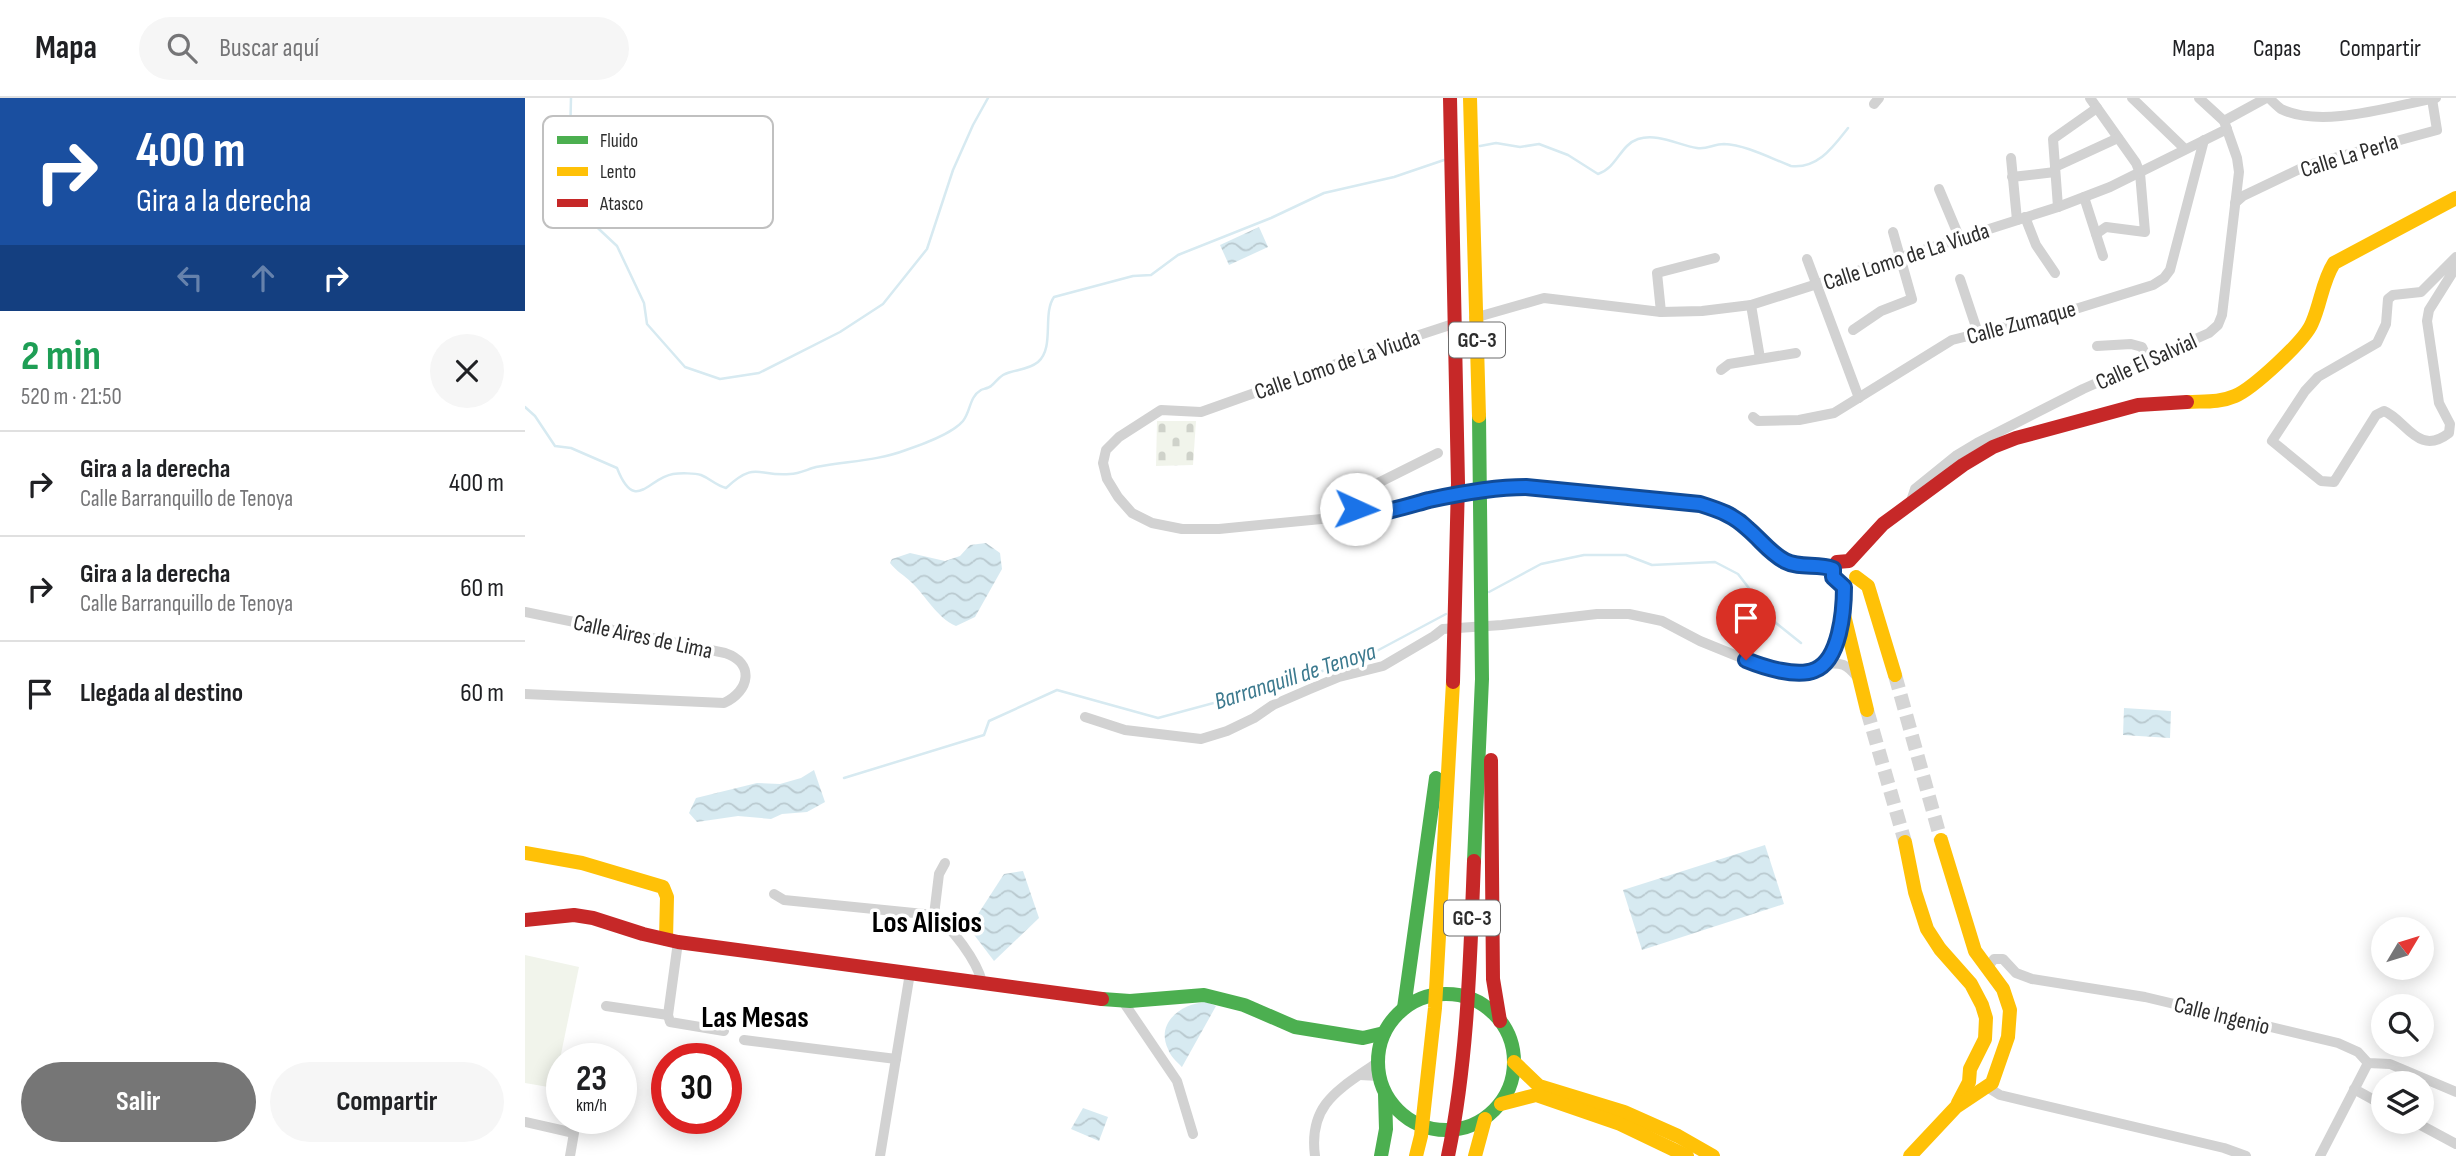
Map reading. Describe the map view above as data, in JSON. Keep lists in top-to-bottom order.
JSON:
{
  "streets": {
    "main road": ["GC-3"],
    "street": [
      "Calle La Perla",
      "Calle Lomo de La Viuda",
      "Calle Zumaque",
      "Calle El Salvial",
      "Calle Aires de Lima",
      "Calle Ingenio"
    ]
  },
  "crossings": [
    ["Calle La Perla", "Calle El Salvial"],
    ["Calle Lomo de La Viuda", "Calle Zumaque"],
    ["Calle Lomo de La Viuda", "Calle El Salvial"]
  ],
  "districts": ["Los Alisios", "Las Mesas"],
  "water": ["Barranquill de Tenoya"],
  "legend": ["Fluido", "Lento", "Atasco"],
  "north": "top right",
  "page": {
    "header": "Mapa",
    "search": "Buscar aquí",
    "nav": ["Mapa", "Capas", "Compartir"],
    "turn": ["400 m", "Gira a la derecha"],
    "heading": ["2 min", "520 m · 21:50"],
    "list": [
      {
        "name": "Gira a la derecha",
        "note": "Calle Barranquillo de Tenoya",
        "value": "400 m"
      },
      {
        "name": "Gira a la derecha",
        "note": "Calle Barranquillo de Tenoya",
        "value": "60 m"
      },
      {
        "name": "Llegada al destino",
        "value": "60 m"
      }
    ],
    "speed": "23 km/h",
    "limit": "30",
    "buttons": ["Salir", "Compartir"]
  }
}
